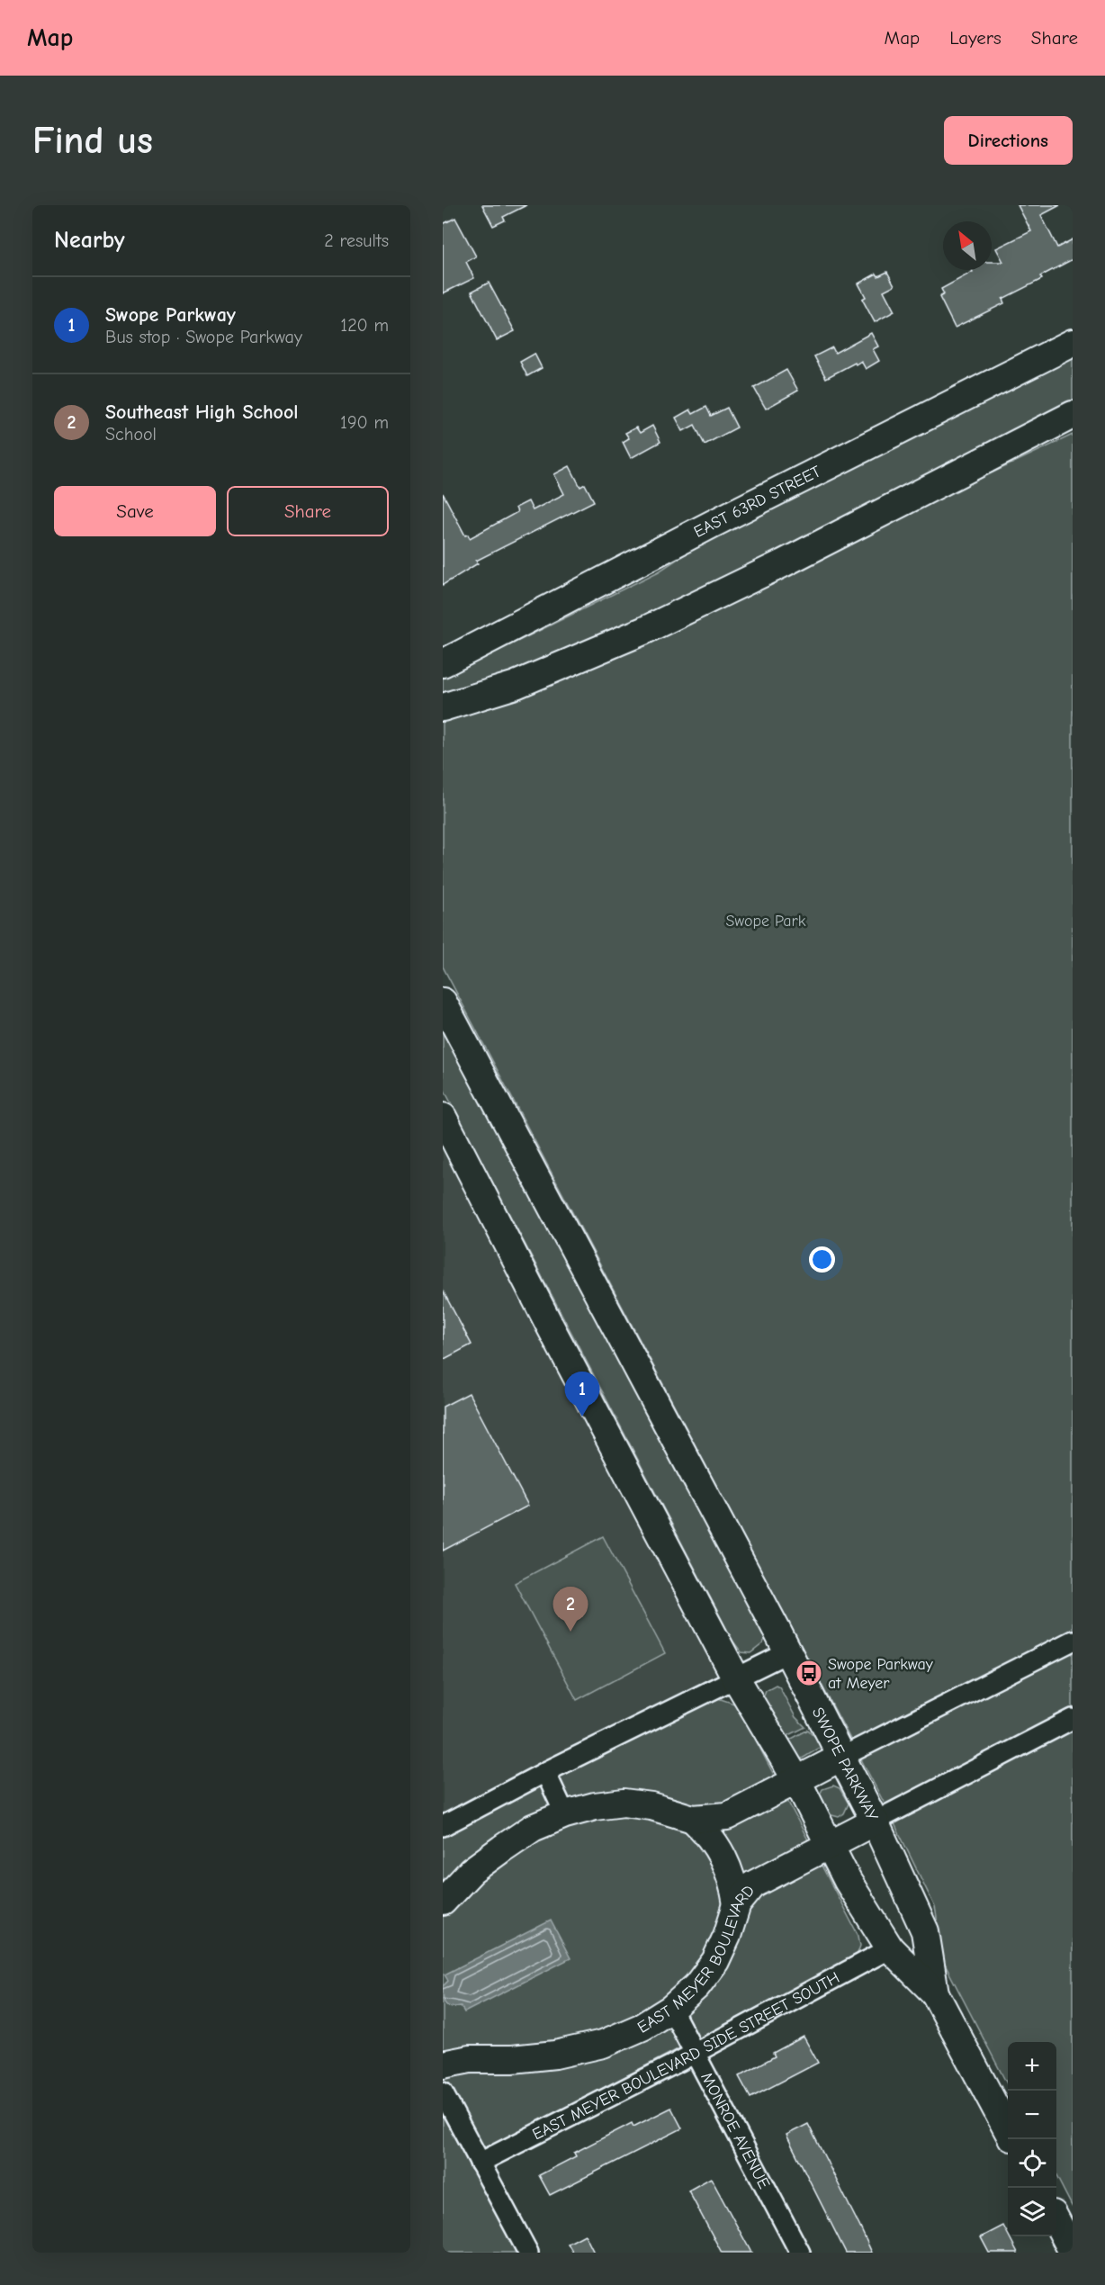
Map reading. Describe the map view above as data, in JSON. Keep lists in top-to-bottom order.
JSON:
{
  "streets": {
    "main road": ["EAST 63RD STREET", "SWOPE PARKWAY", "EAST MEYER BOULEVARD"],
    "street": ["EAST MEYER BOULEVARD SIDE STREET SOUTH", "MONROE AVENUE"]
  },
  "crossings": [
    ["SWOPE PARKWAY", "EAST MEYER BOULEVARD"],
    ["SWOPE PARKWAY", "EAST MEYER BOULEVARD SIDE STREET SOUTH"],
    ["EAST MEYER BOULEVARD", "MONROE AVENUE"],
    ["EAST MEYER BOULEVARD SIDE STREET SOUTH", "MONROE AVENUE"]
  ],
  "parks": ["Swope Park"],
  "places": {
    "bus stop": ["Swope Parkway at Meyer"]
  },
  "north": "top left",
  "page": {
    "header": "Map",
    "nav": ["Map", "Layers", "Share"],
    "buttons": [
      "Directions",
      ["Save", "Share"]
    ],
    "title": "Find us",
    "heading": ["Nearby", "2 results"],
    "list": [
      {
        "mark": "1",
        "name": "Swope Parkway",
        "note": "Bus stop · Swope Parkway",
        "value": "120 m"
      },
      {
        "mark": "2",
        "name": "Southeast High School",
        "note": "School",
        "value": "190 m"
      }
    ],
    "pins": ["1", "2"],
    "map_buttons": ["+", "−"]
  }
}
